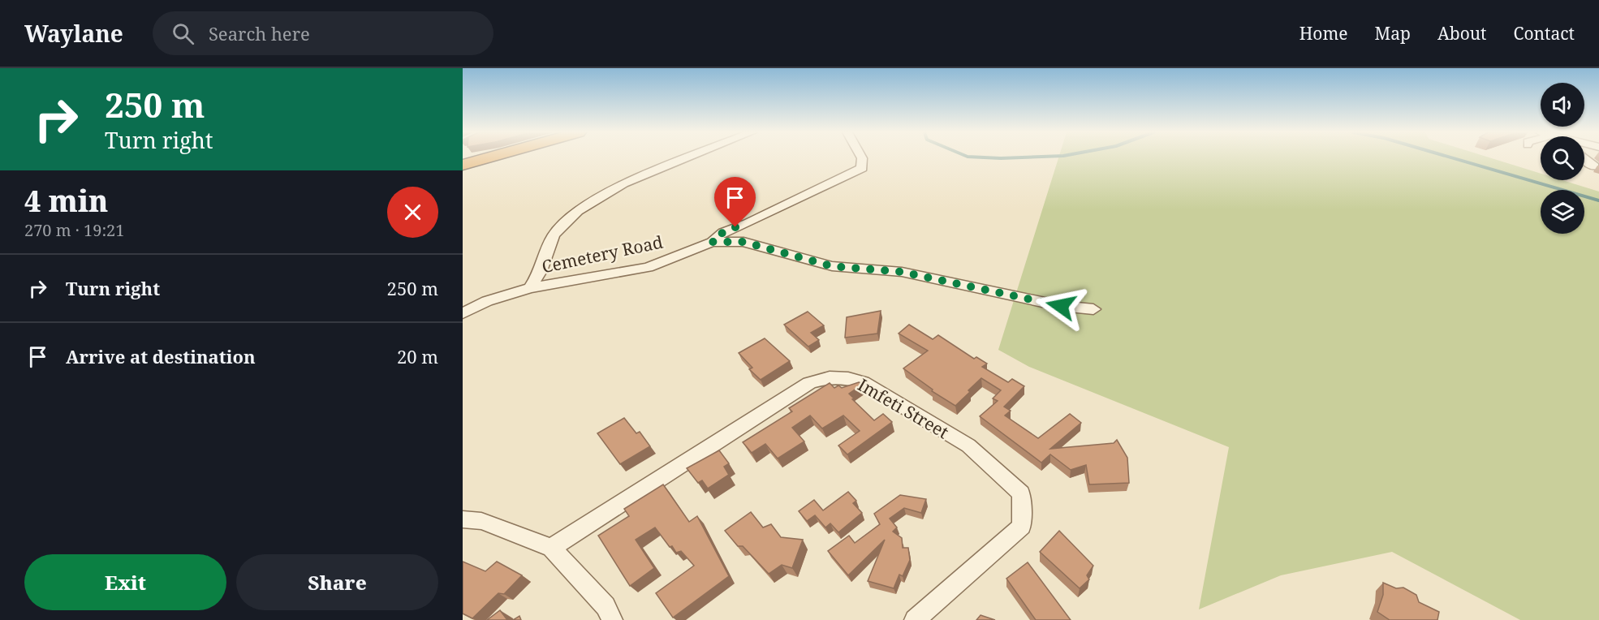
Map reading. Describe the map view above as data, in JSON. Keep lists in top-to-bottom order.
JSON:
{
  "streets": {
    "street": ["Cemetery Road", "Imfeti Street"]
  },
  "page": {
    "header": "Waylane",
    "search": "Search here",
    "nav": [
      "Home",
      "Map",
      "About",
      "Contact"
    ],
    "turn": ["250 m", "Turn right"],
    "heading": ["4 min", "270 m · 19:21"],
    "list": [
      {
        "name": "Turn right",
        "value": "250 m"
      },
      {
        "name": "Arrive at destination",
        "value": "20 m"
      }
    ],
    "buttons": ["Exit", "Share"]
  }
}
